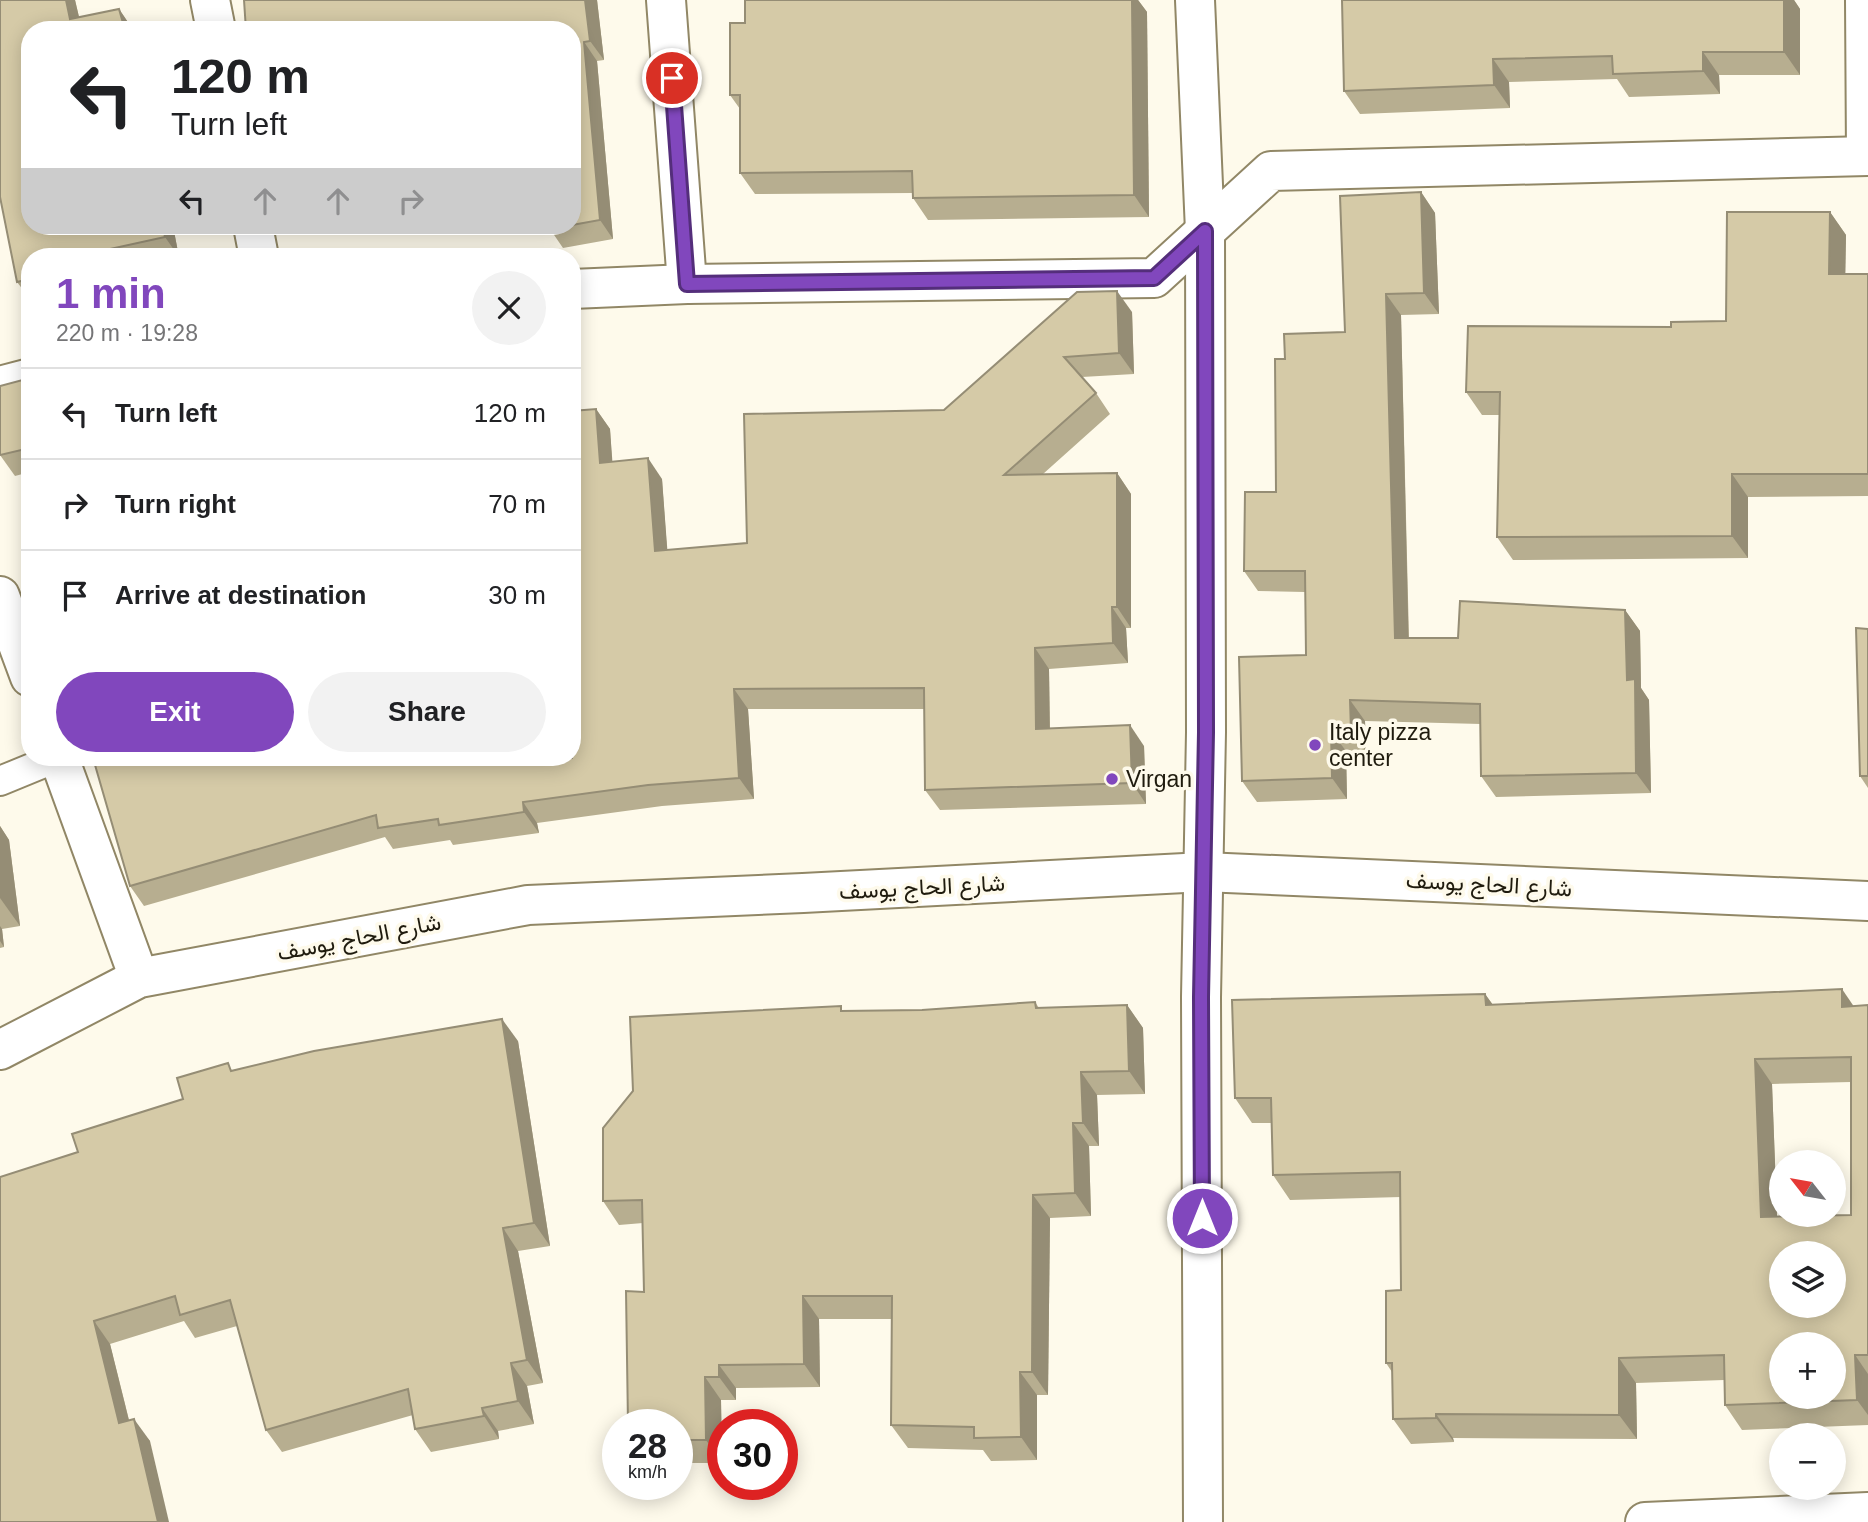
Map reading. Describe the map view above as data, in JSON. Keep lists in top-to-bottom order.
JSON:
{
  "streets": {
    "street": ["شارع الحاج يوسف"]
  },
  "places": ["Italy pizza center", "Virgan"],
  "north": "top left",
  "page": {
    "turn": ["120 m", "Turn left"],
    "heading": ["1 min", "220 m · 19:28"],
    "list": [
      {
        "name": "Turn left",
        "value": "120 m"
      },
      {
        "name": "Turn right",
        "value": "70 m"
      },
      {
        "name": "Arrive at destination",
        "value": "30 m"
      }
    ],
    "buttons": ["Exit", "Share"],
    "map_buttons": ["+", "−"],
    "speed": "28 km/h",
    "limit": "30"
  }
}
